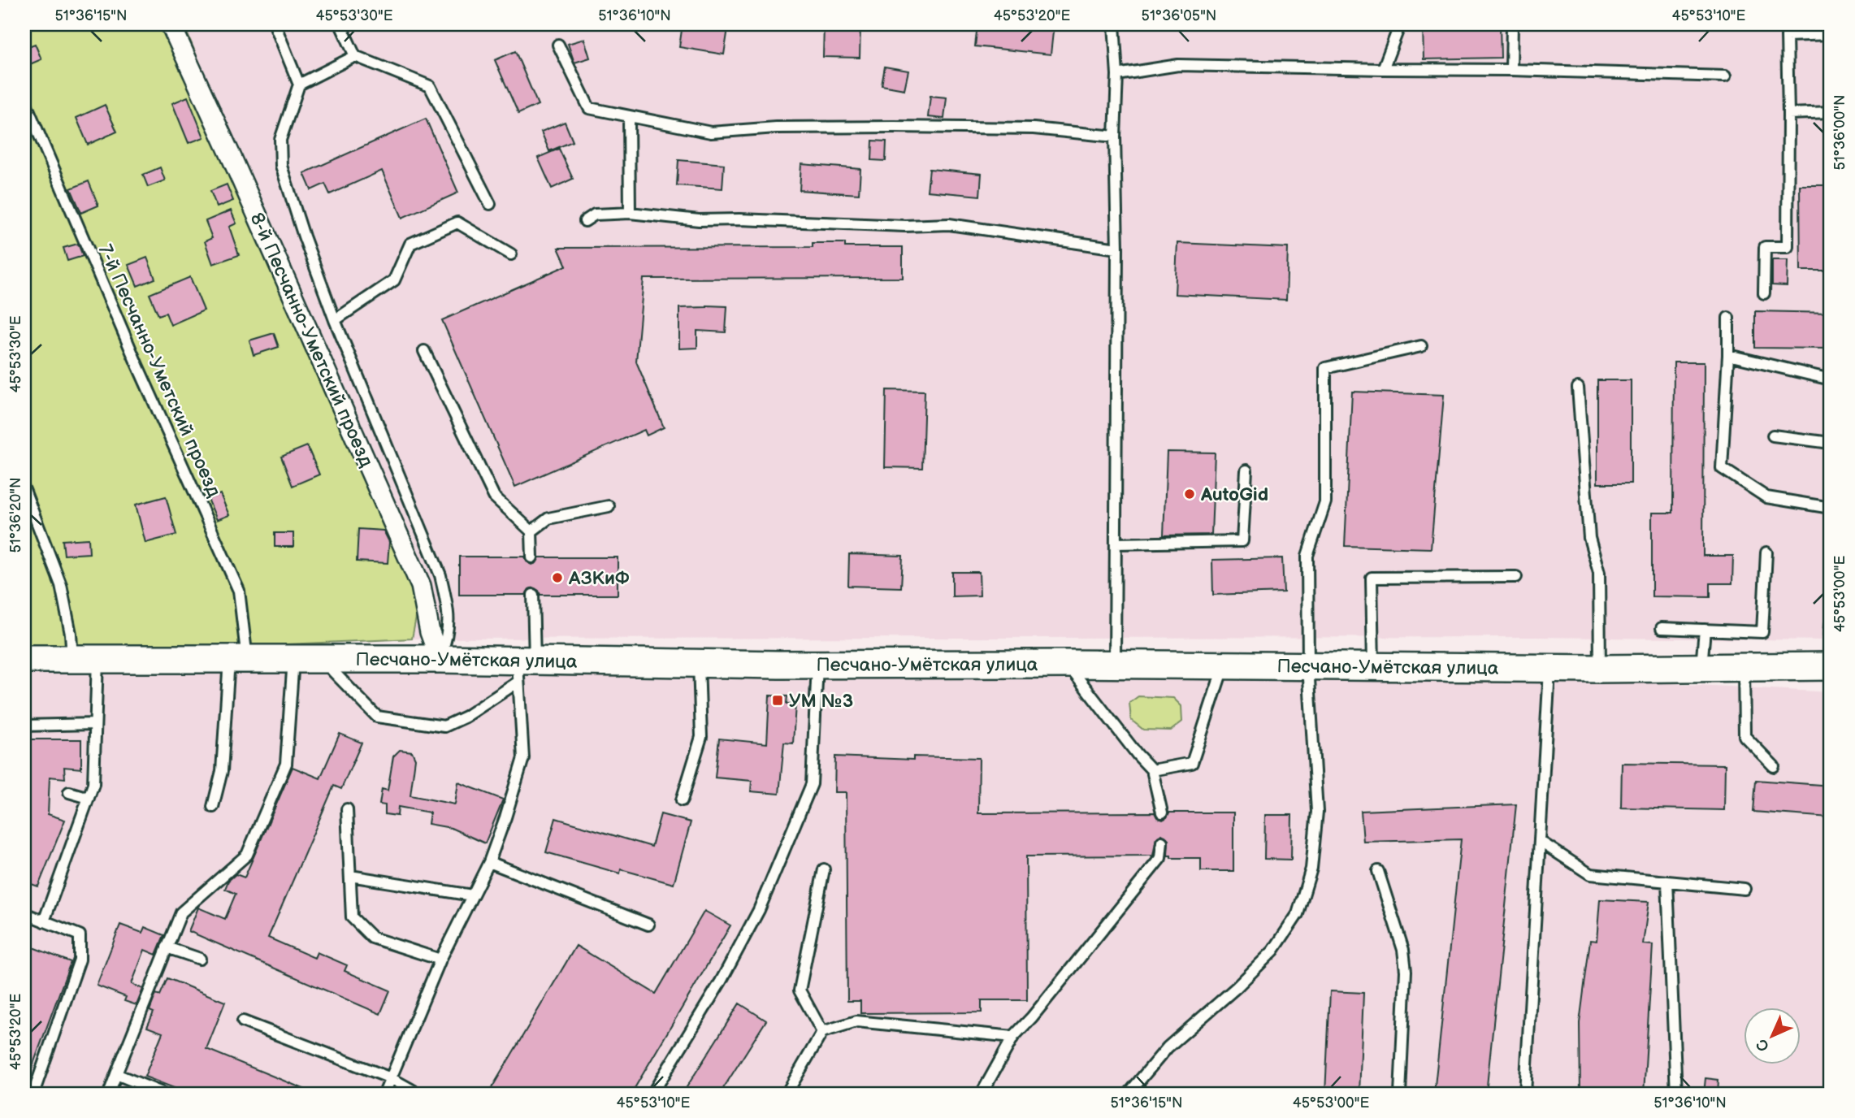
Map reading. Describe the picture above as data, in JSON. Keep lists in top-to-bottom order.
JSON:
{
  "streets": {
    "main road": ["Песчано-Умётская улица"],
    "street": ["8-й Песчанно-Уметский проезд"],
    "lane": ["7-й Песчанно-Уметский проезд"]
  },
  "crossings": [
    ["8-й Песчанно-Уметский проезд", "Песчано-Умётская улица"],
    ["7-й Песчанно-Уметский проезд", "Песчано-Умётская улица"]
  ],
  "places": {
    "other": ["AutoGid", "АЗКиФ"],
    "transit": ["УМ №3"]
  },
  "north": "bottom left",
  "coordinates": [
    "51°36'15\"N",
    "45°53'30\"E",
    "51°36'10\"N",
    "45°53'20\"E",
    "51°36'05\"N",
    "45°53'10\"E",
    "51°36'00\"N",
    "51°36'20\"N",
    "45°53'00\"E"
  ]
}
